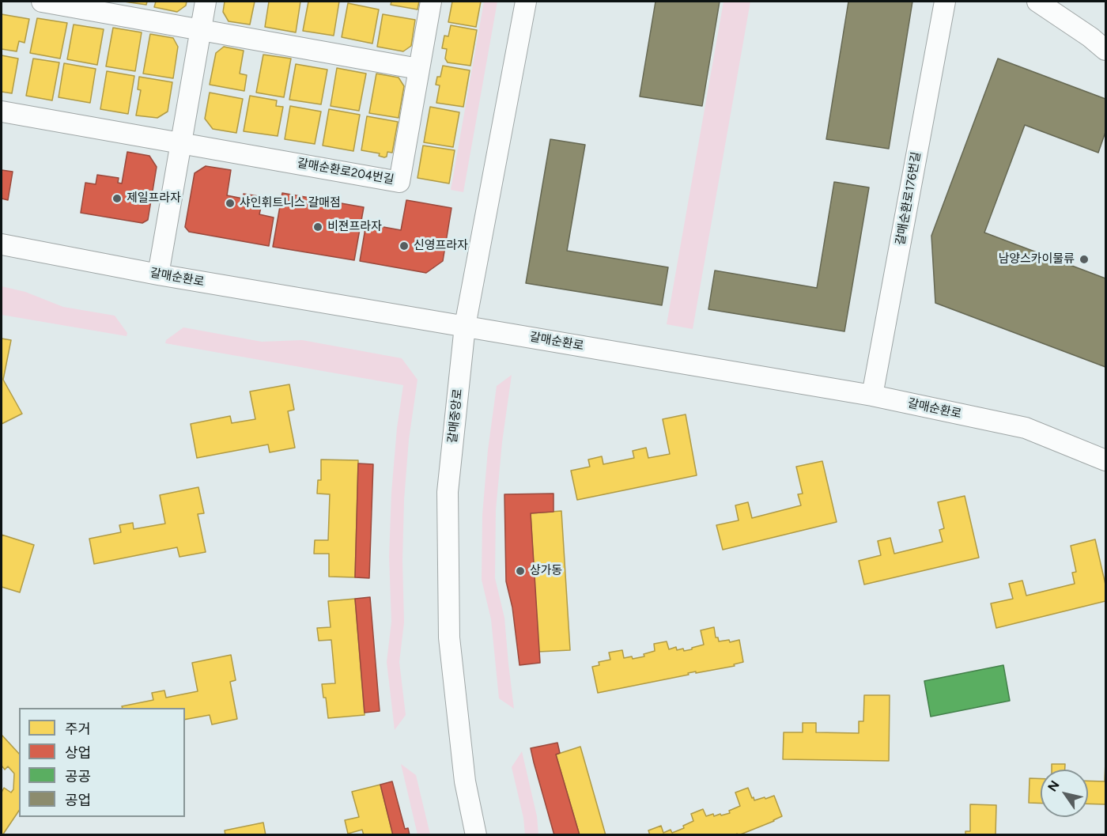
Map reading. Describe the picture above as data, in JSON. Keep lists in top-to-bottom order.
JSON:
{
  "streets": {
    "street": [
      "갈매순환로204번길",
      "갈매순환로176번길",
      "갈매순환로",
      "갈매중앙로"
    ]
  },
  "crossings": [
    ["갈매순환로176번길", "갈매순환로"],
    ["갈매순환로", "갈매중앙로"]
  ],
  "places": [
    "제일프라자",
    "샤인휘트니스 갈매점",
    "비젼프라자",
    "신영프라자",
    "남양스카이물류",
    "상가동"
  ],
  "legend": [
    "주거",
    "상업",
    "공공",
    "공업"
  ],
  "north": "top left"
}
